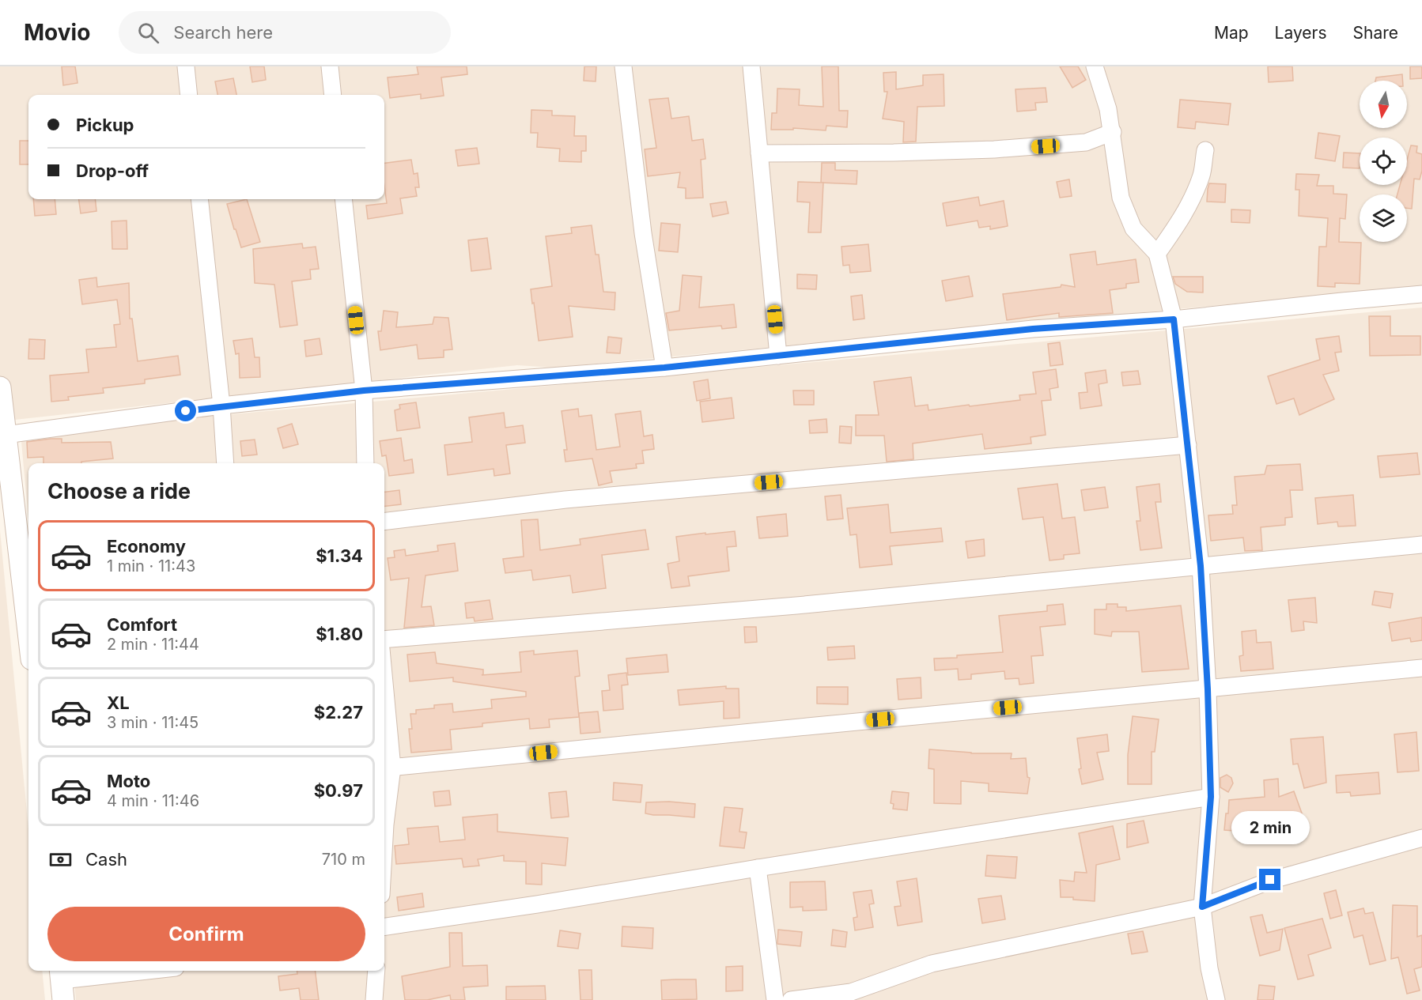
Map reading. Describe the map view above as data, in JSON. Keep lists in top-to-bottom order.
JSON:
{
  "north": "bottom",
  "page": {
    "header": "Movio",
    "search": "Search here",
    "nav": ["Map", "Layers", "Share"],
    "banner": ["Pickup", "Drop-off"],
    "heading": "Choose a ride",
    "list": [
      {
        "name": "Economy",
        "note": "1 min · 11:43",
        "value": "$1.34"
      },
      {
        "name": "Comfort",
        "note": "2 min · 11:44",
        "value": "$1.80"
      },
      {
        "name": "XL",
        "note": "3 min · 11:45",
        "value": "$2.27"
      },
      {
        "name": "Moto",
        "note": "4 min · 11:46",
        "value": "$0.97"
      }
    ],
    "bubble": "2 min",
    "pay": ["Cash", "710 m"],
    "buttons": "Confirm"
  }
}
